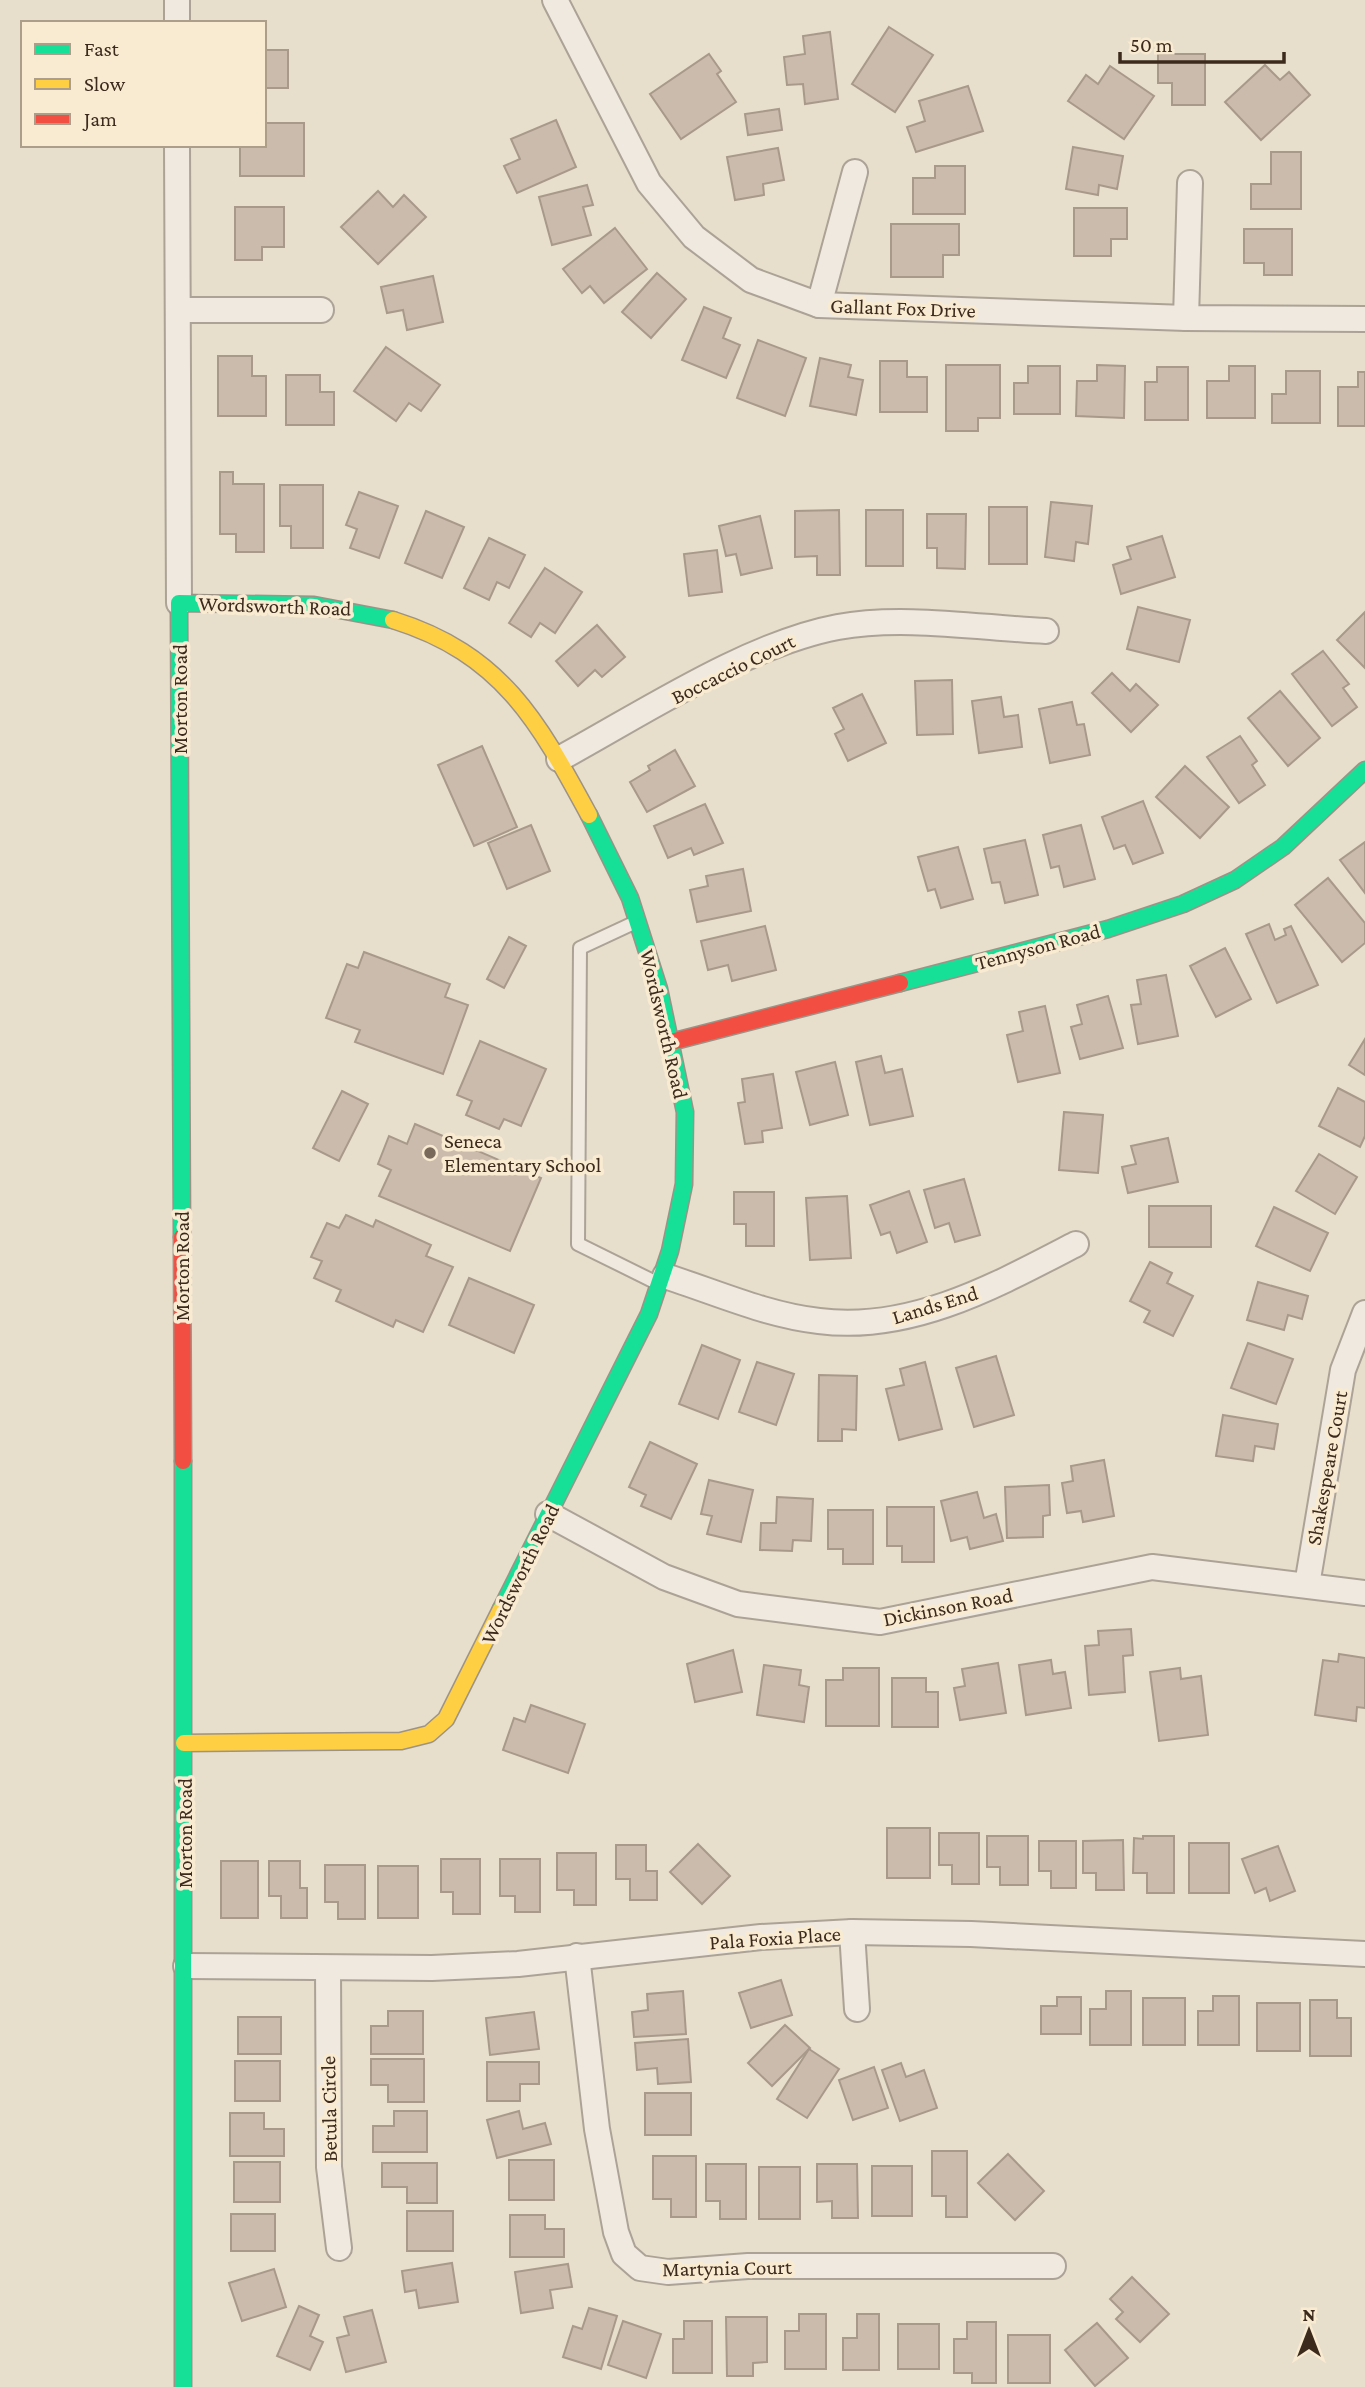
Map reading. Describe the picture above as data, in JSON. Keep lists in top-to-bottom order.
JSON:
{
  "streets": {
    "street": [
      "Gallant Fox Drive",
      "Wordsworth Road",
      "Boccaccio Court",
      "Morton Road",
      "Tennyson Road",
      "Lands End",
      "Shakespeare Court",
      "Dickinson Road",
      "Pala Foxia Place",
      "Betula Circle",
      "Martynia Court"
    ]
  },
  "crossings": [
    ["Wordsworth Road", "Boccaccio Court"],
    ["Wordsworth Road", "Morton Road"],
    ["Wordsworth Road", "Tennyson Road"],
    ["Wordsworth Road", "Lands End"],
    ["Wordsworth Road", "Dickinson Road"],
    ["Morton Road", "Pala Foxia Place"],
    ["Shakespeare Court", "Dickinson Road"],
    ["Pala Foxia Place", "Betula Circle"],
    ["Pala Foxia Place", "Martynia Court"]
  ],
  "places": ["Seneca Elementary School"],
  "legend": ["Fast", "Slow", "Jam"],
  "scale_bar": "50 m",
  "north": "top"
}
